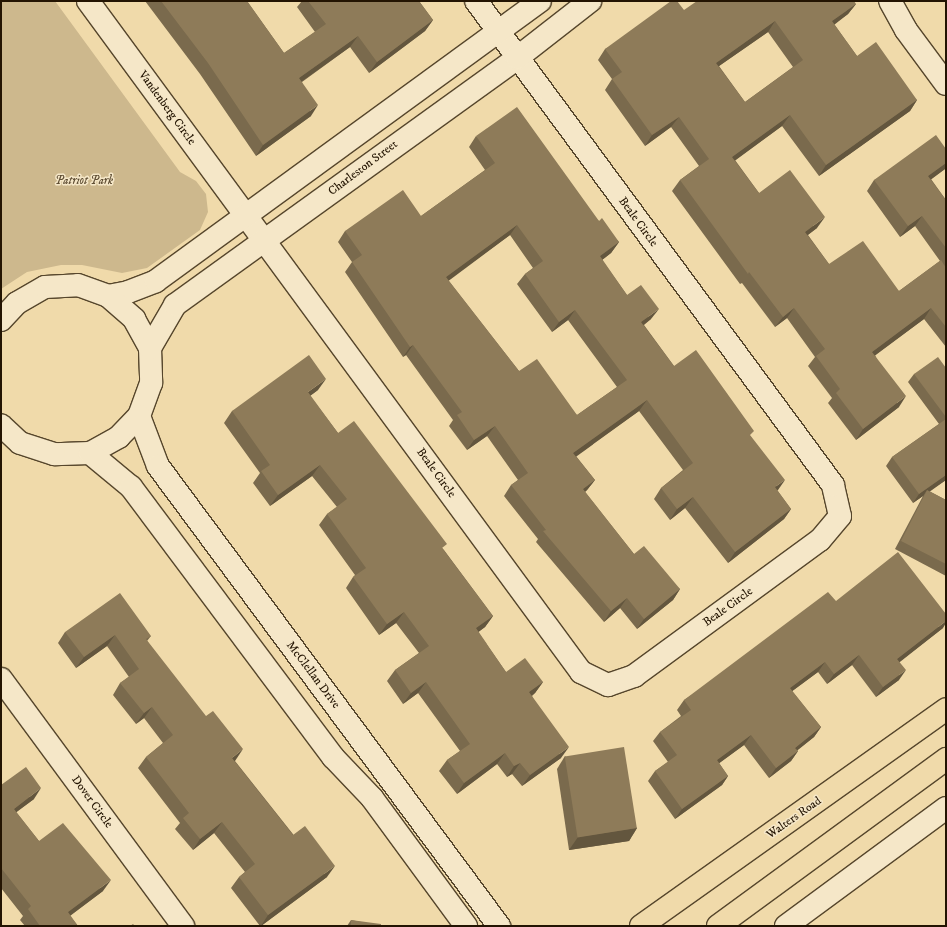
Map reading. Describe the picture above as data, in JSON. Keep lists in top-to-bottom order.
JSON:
{
  "streets": {
    "main road": ["Walters Road"],
    "street": [
      "Vandenberg Circle",
      "Charleston Street",
      "Beale Circle",
      "McClellan Drive",
      "Dover Circle"
    ]
  },
  "crossings": [
    ["Vandenberg Circle", "Beale Circle"],
    ["Charleston Street", "Beale Circle"]
  ],
  "parks": ["Patriot Park"]
}
